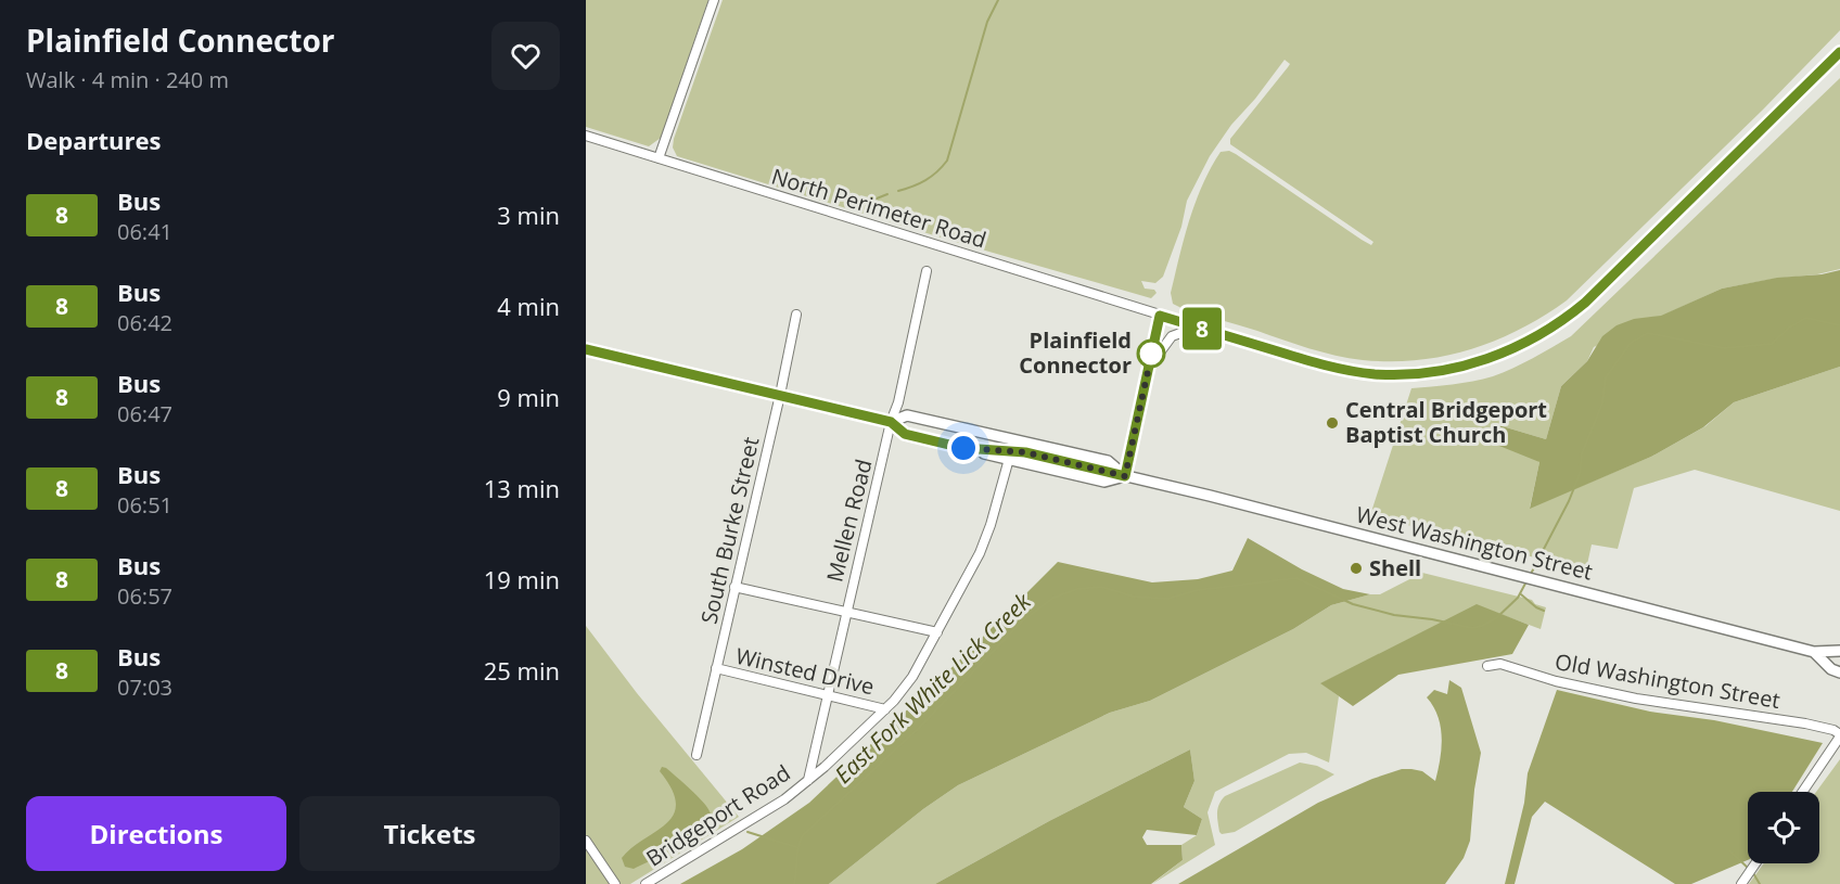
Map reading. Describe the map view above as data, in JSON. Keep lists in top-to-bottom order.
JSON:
{
  "streets": {
    "main road": ["West Washington Street"],
    "street": [
      "North Perimeter Road",
      "Mellen Road",
      "South Burke Street",
      "Winsted Drive",
      "Old Washington Street",
      "Bridgeport Road"
    ]
  },
  "crossings": [
    ["Mellen Road", "West Washington Street"],
    ["Mellen Road", "Winsted Drive"],
    ["Mellen Road", "Bridgeport Road"],
    ["South Burke Street", "West Washington Street"],
    ["South Burke Street", "Winsted Drive"],
    ["West Washington Street", "Bridgeport Road"],
    ["Winsted Drive", "Bridgeport Road"]
  ],
  "water": ["East Fork White Lick Creek"],
  "places": ["Plainfield Connector", "Central Bridgeport Baptist Church", "Shell"],
  "lines": ["bus line 8"],
  "page": {
    "heading": [
      ["Plainfield Connector", "Walk · 4 min · 240 m"],
      "Departures"
    ],
    "on_map": "8",
    "list": [
      {
        "mark": "8",
        "name": "Bus",
        "note": "06:41",
        "value": "3 min"
      },
      {
        "mark": "8",
        "name": "Bus",
        "note": "06:42",
        "value": "4 min"
      },
      {
        "mark": "8",
        "name": "Bus",
        "note": "06:47",
        "value": "9 min"
      },
      {
        "mark": "8",
        "name": "Bus",
        "note": "06:51",
        "value": "13 min"
      },
      {
        "mark": "8",
        "name": "Bus",
        "note": "06:57",
        "value": "19 min"
      },
      {
        "mark": "8",
        "name": "Bus",
        "note": "07:03",
        "value": "25 min"
      }
    ],
    "buttons": ["Directions", "Tickets"]
  }
}
